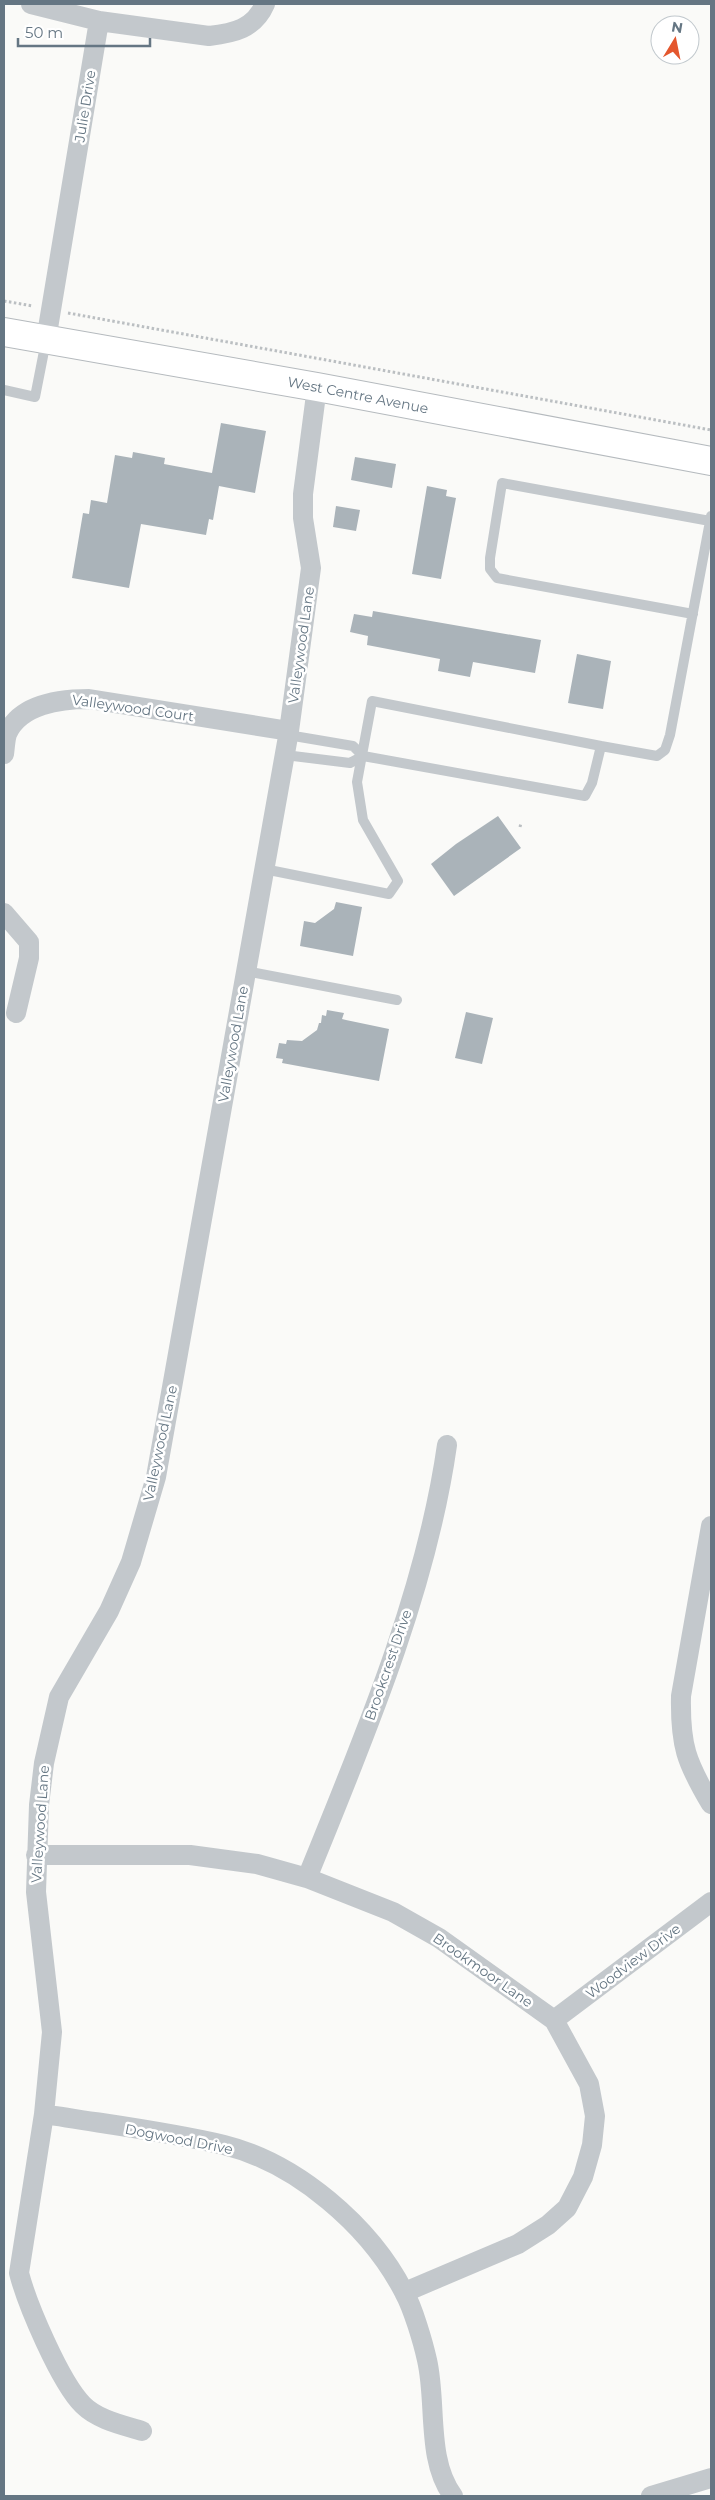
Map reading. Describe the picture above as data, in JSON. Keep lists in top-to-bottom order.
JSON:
{
  "streets": {
    "main road": ["West Centre Avenue"],
    "street": [
      "Julie Drive",
      "Valleywood Lane",
      "Valleywood Court",
      "Brookcrest Drive",
      "Woodview Drive",
      "Brookmoor Lane",
      "Dogwood Drive"
    ]
  },
  "crossings": [
    ["Julie Drive", "West Centre Avenue"],
    ["West Centre Avenue", "Valleywood Lane"],
    ["Valleywood Lane", "Valleywood Court"],
    ["Valleywood Lane", "Brookmoor Lane"],
    ["Valleywood Lane", "Dogwood Drive"],
    ["Brookcrest Drive", "Brookmoor Lane"],
    ["Woodview Drive", "Brookmoor Lane"],
    ["Brookmoor Lane", "Dogwood Drive"]
  ],
  "scale_bar": "50 m",
  "north": "top"
}
